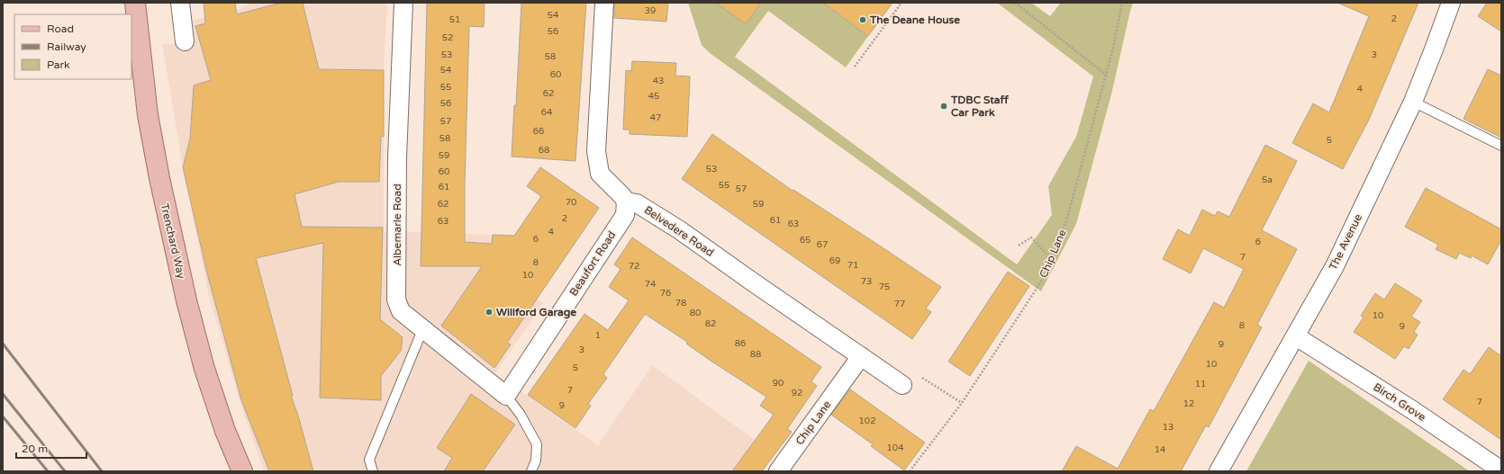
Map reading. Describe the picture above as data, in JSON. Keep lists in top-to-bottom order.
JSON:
{
  "streets": {
    "main road": ["Trenchard Way"],
    "street": [
      "Albemarle Road",
      "Belvedere Road",
      "The Avenue",
      "Chip Lane",
      "Beaufort Road",
      "Birch Grove"
    ]
  },
  "crossings": [
    ["Albemarle Road", "Beaufort Road"],
    ["Belvedere Road", "Chip Lane"],
    ["Belvedere Road", "Beaufort Road"],
    ["The Avenue", "Birch Grove"]
  ],
  "places": ["The Deane House", "TDBC Staff Car Park", "Willford Garage"],
  "house_numbers": [
    "39",
    "54",
    "2",
    "51",
    "56",
    "52",
    "53",
    "3",
    "58",
    "54",
    "60",
    "43",
    "55",
    "4",
    "62",
    "45",
    "56",
    "64",
    "47",
    "57",
    "66",
    "58",
    "5",
    "68",
    "59",
    "53",
    "60",
    "5a",
    "55",
    "61",
    "57",
    "70",
    "62",
    "59",
    "2",
    "61",
    "63",
    "63",
    "4",
    "6",
    "65",
    "6",
    "67",
    "7",
    "69",
    "8",
    "71",
    "72",
    "10",
    "73",
    "74",
    "75",
    "76",
    "78",
    "77",
    "80",
    "10",
    "82",
    "8",
    "9",
    "1",
    "86",
    "9",
    "3",
    "88",
    "10",
    "5",
    "90",
    "11",
    "7",
    "92",
    "7",
    "12",
    "9",
    "102",
    "13",
    "104",
    "14"
  ],
  "legend": ["Road", "Railway", "Park"],
  "scale_bar": "20 m"
}
